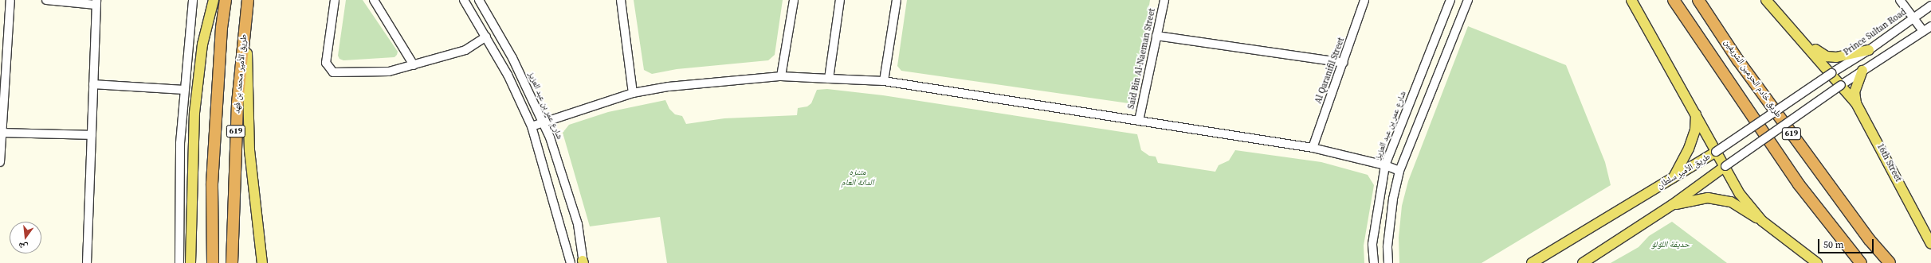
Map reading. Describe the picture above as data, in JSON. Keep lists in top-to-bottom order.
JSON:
{
  "streets": {
    "highway": ["طريق الأمير محمد بن فهد", "طريق خادم الحرمين الشريفين", "619"],
    "main road": ["16th Street", "طريق الأمير سلطان"],
    "street": [
      "Prince Sultan Road",
      "Said Bin Al-Naeman Street",
      "Al Qaranifil Street",
      "شارع عمر بن عبد العزيز"
    ]
  },
  "crossings": [
    ["Prince Sultan Road", "16th Street"],
    ["Prince Sultan Road", "طريق الأمير سلطان"],
    ["16th Street", "طريق الأمير سلطان"]
  ],
  "parks": ["متنزه الدانة العام", "حديقة اللؤلؤ"],
  "scale_bar": "50 m",
  "north": "bottom"
}
